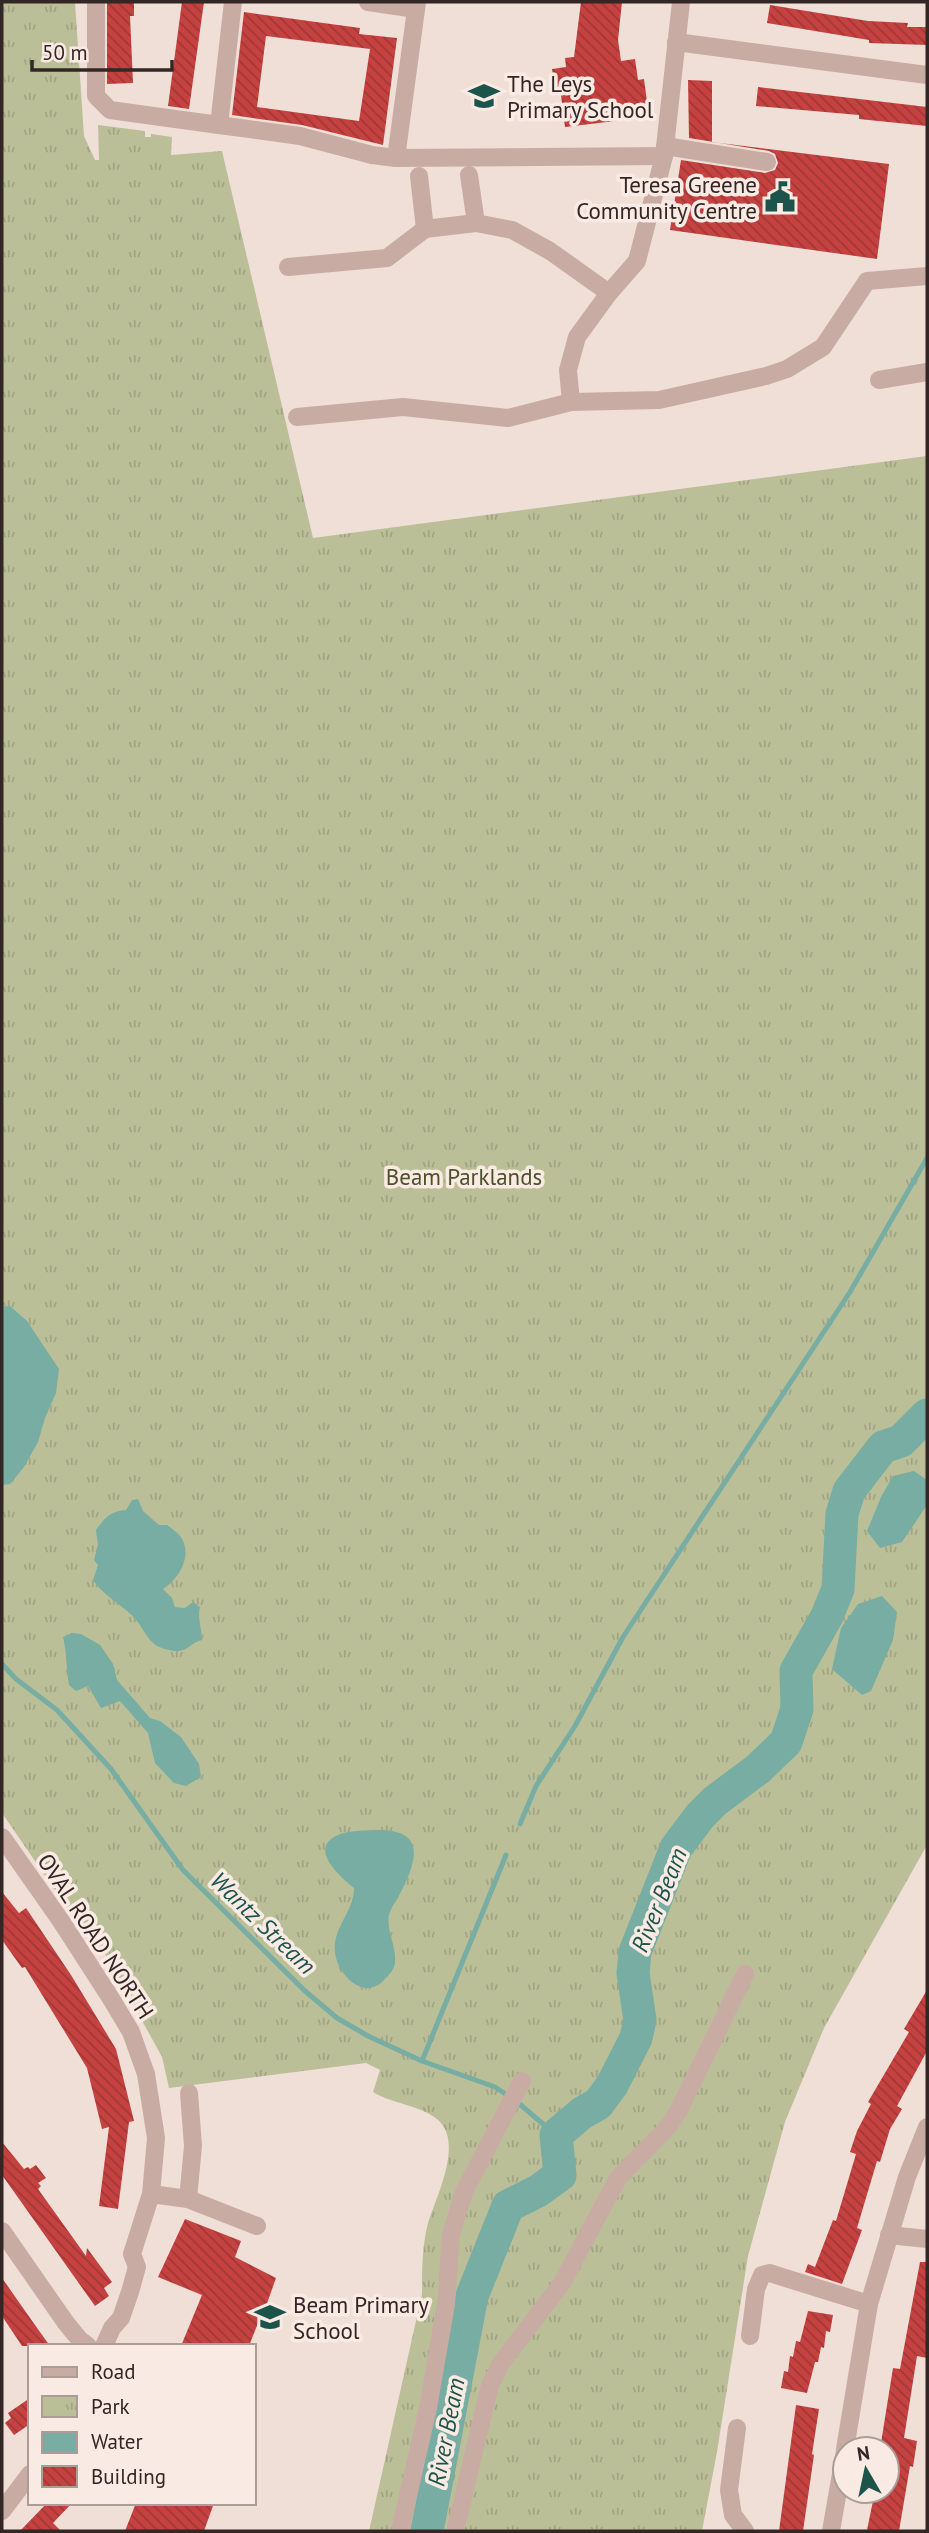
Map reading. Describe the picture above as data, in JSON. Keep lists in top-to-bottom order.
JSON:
{
  "streets": {
    "street": ["OVAL ROAD NORTH"]
  },
  "water": ["River Beam", "Wantz Stream"],
  "parks": ["Beam Parklands"],
  "places": {
    "school or university": ["The Leys Primary School", "Beam Primary School"],
    "public building": ["Teresa Greene Community Centre"]
  },
  "legend": [
    "Road",
    "Park",
    "Water",
    "Building"
  ],
  "scale_bar": "50 m",
  "north": "top"
}
